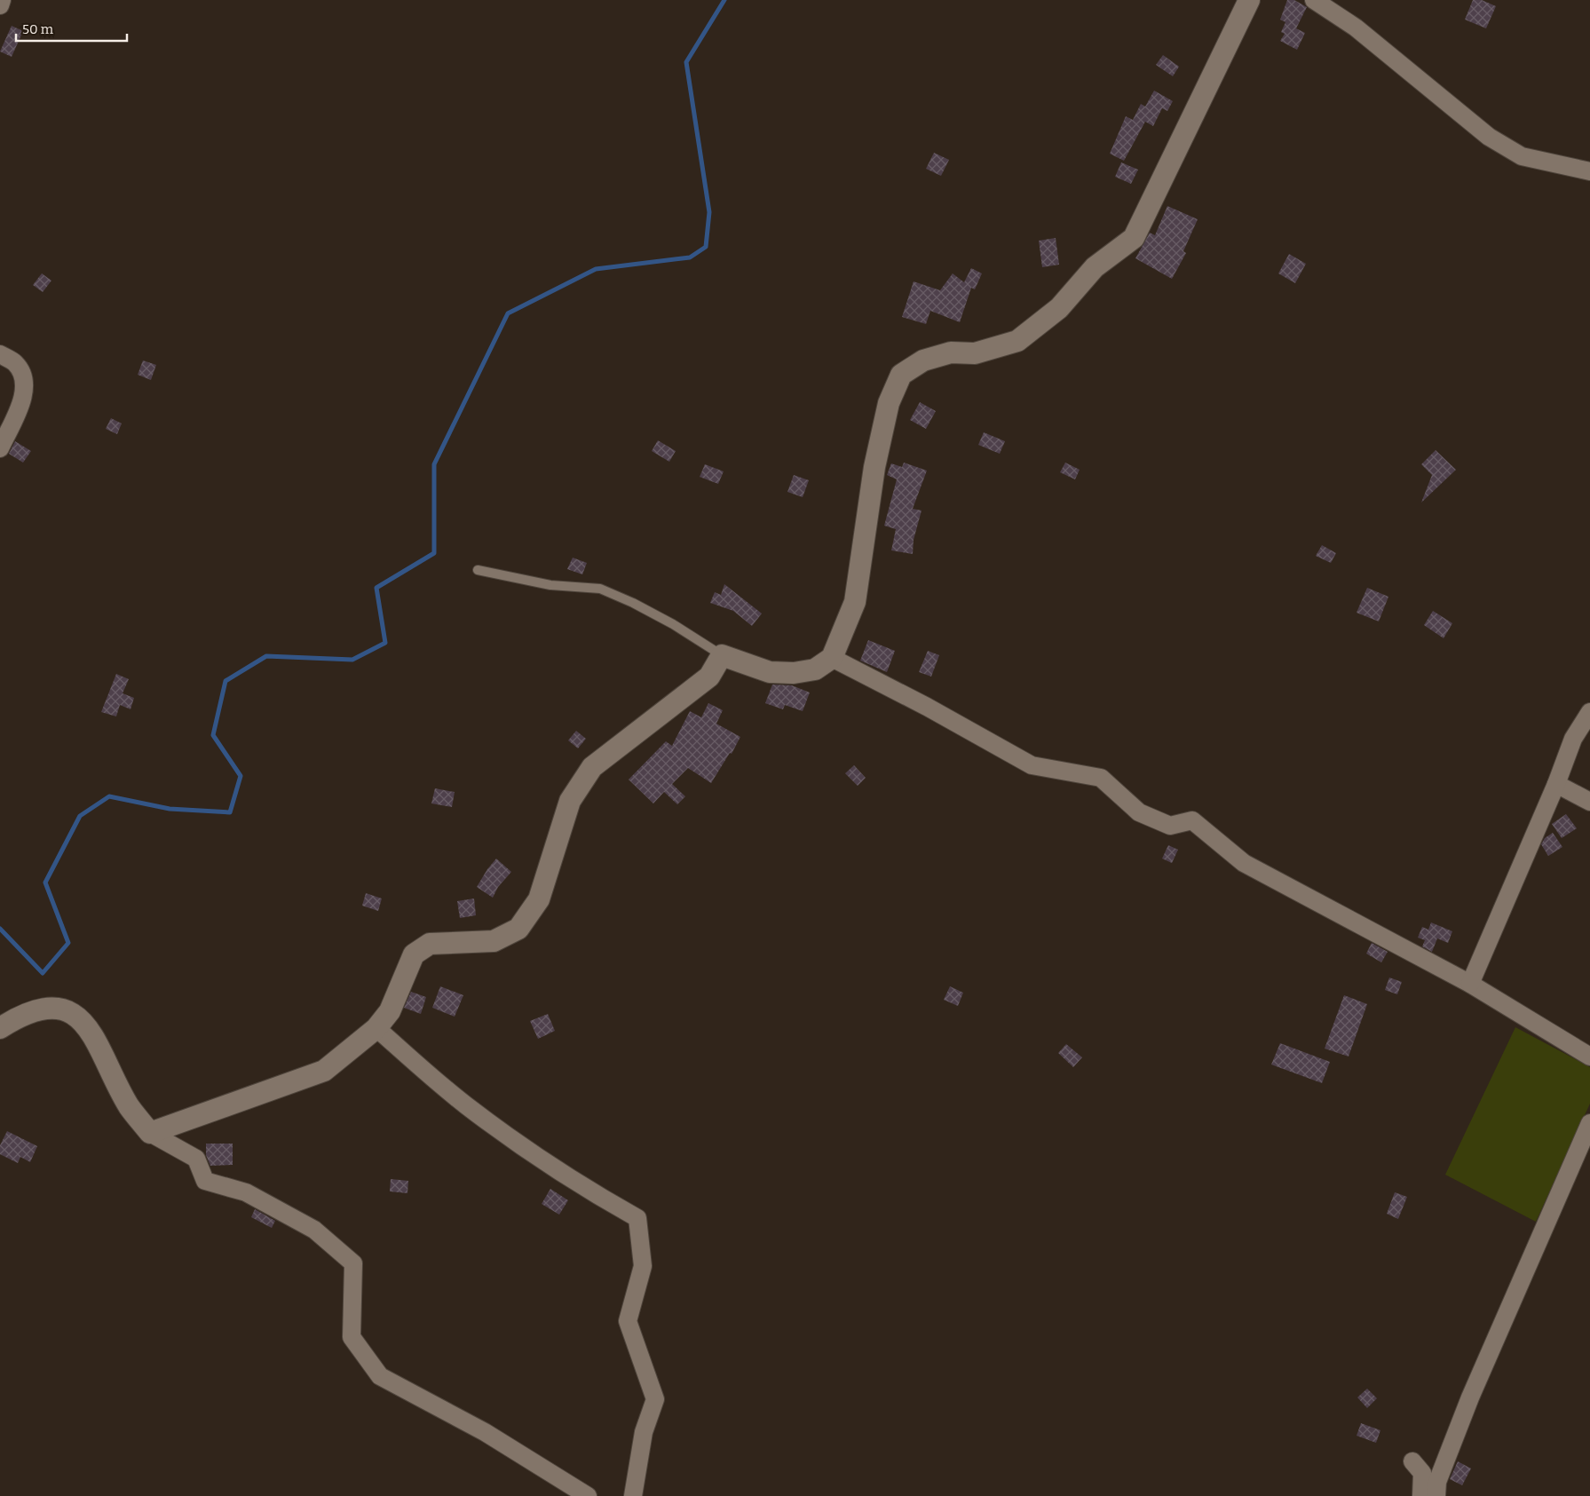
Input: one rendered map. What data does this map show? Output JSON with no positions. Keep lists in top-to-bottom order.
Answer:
{
  "scale_bar": "50 m"
}
